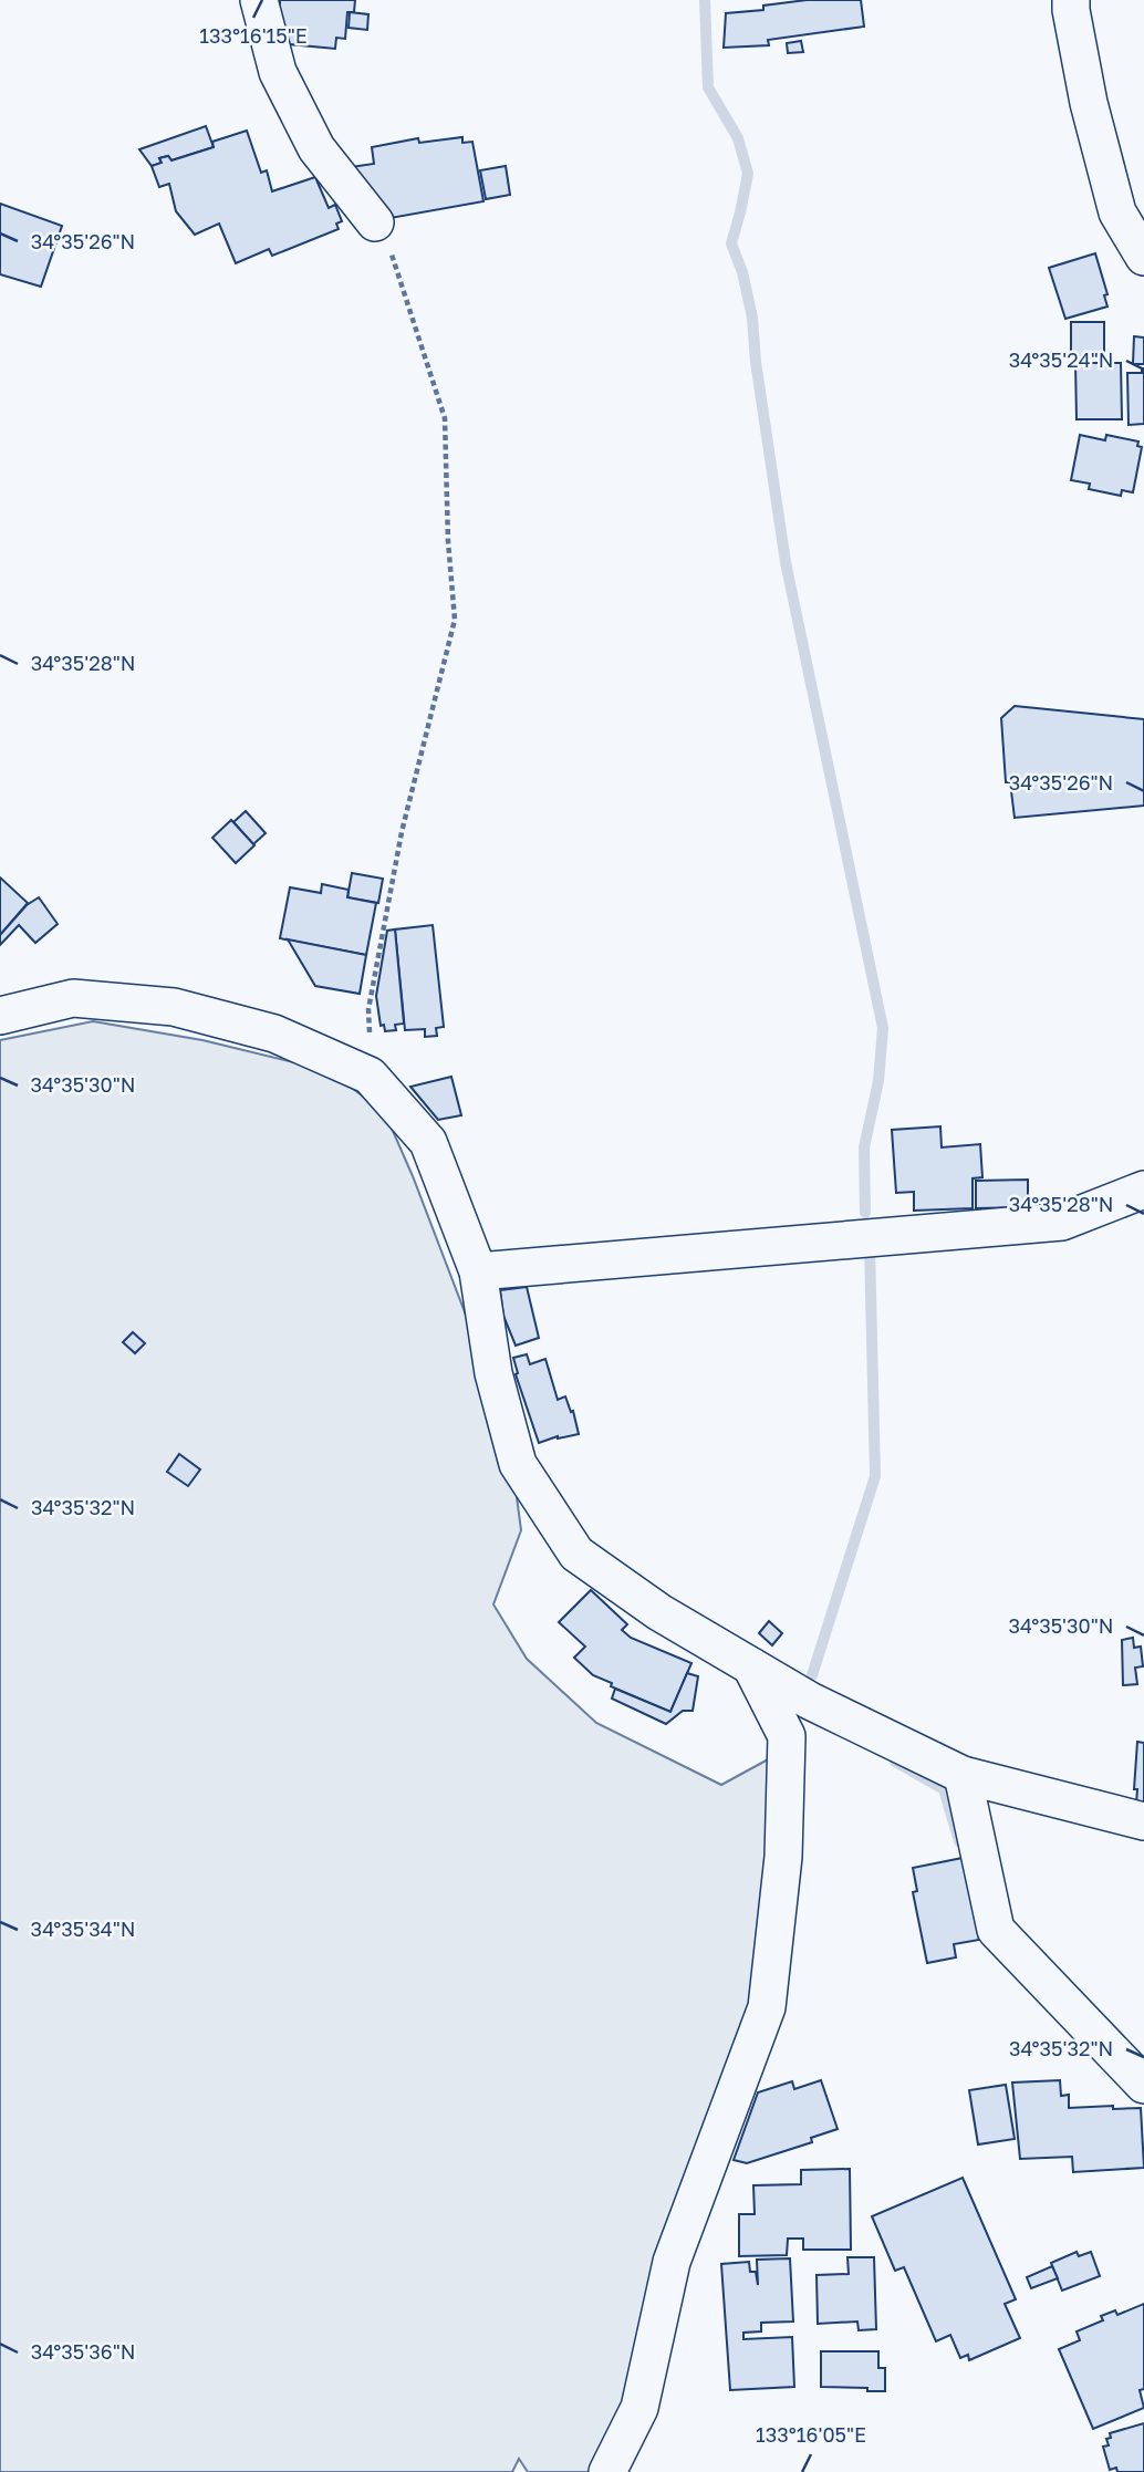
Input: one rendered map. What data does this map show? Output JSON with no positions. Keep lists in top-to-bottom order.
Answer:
{
  "coordinates": [
    "133°16'15\"E",
    "34°35'26\"N",
    "34°35'24\"N",
    "34°35'28\"N",
    "34°35'30\"N",
    "34°35'32\"N",
    "34°35'34\"N",
    "34°35'36\"N",
    "133°16'05\"E"
  ]
}
